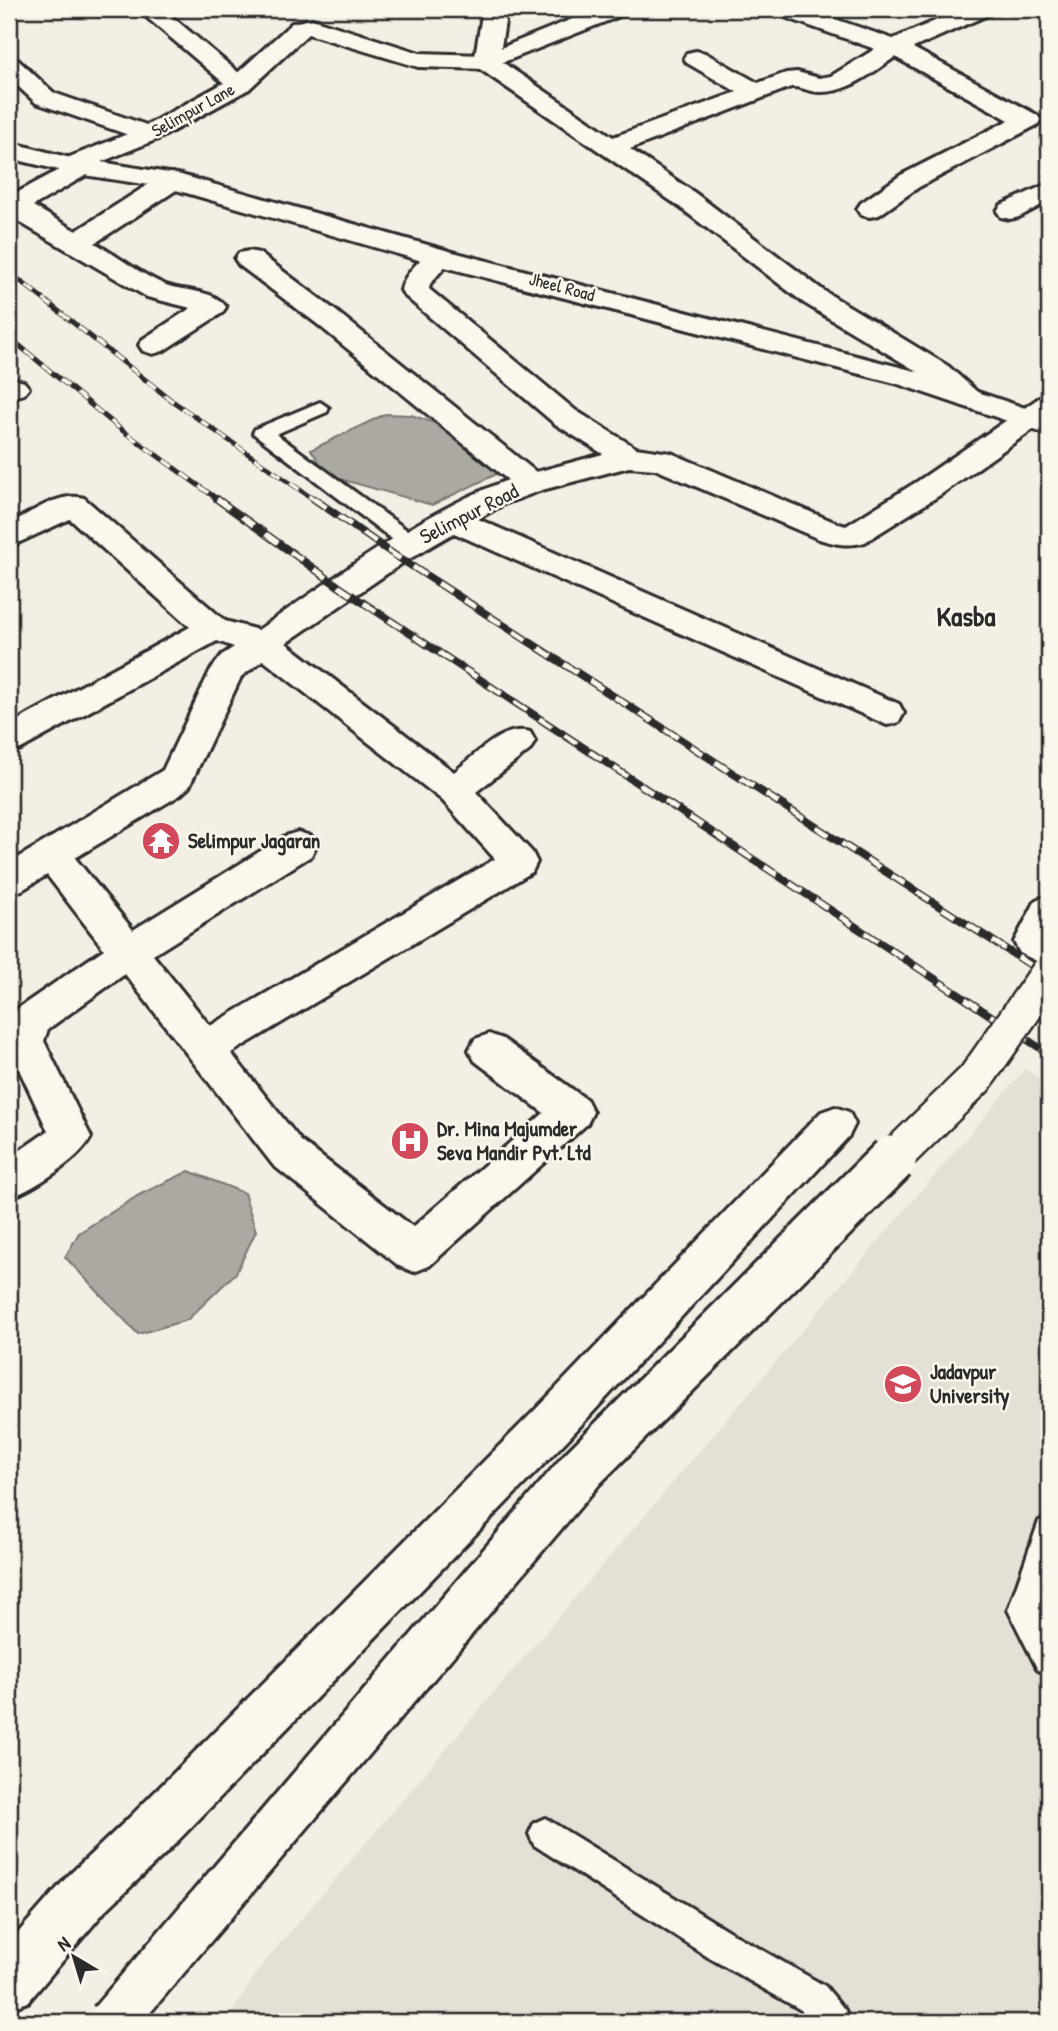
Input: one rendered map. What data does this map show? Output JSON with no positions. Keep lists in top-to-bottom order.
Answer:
{
  "streets": {
    "street": ["Selimpur Lane", "Jheel Road", "Selimpur Road"]
  },
  "crossings": [
    ["Selimpur Lane", "Jheel Road"],
    ["Jheel Road", "Selimpur Road"]
  ],
  "districts": ["Kasba"],
  "places": {
    "temple": ["Selimpur Jagaran"],
    "hospital": ["Dr. Mina Majumder Seva Mandir Pvt. Ltd"],
    "school or university": ["Jadavpur University"]
  },
  "north": "top left"
}
